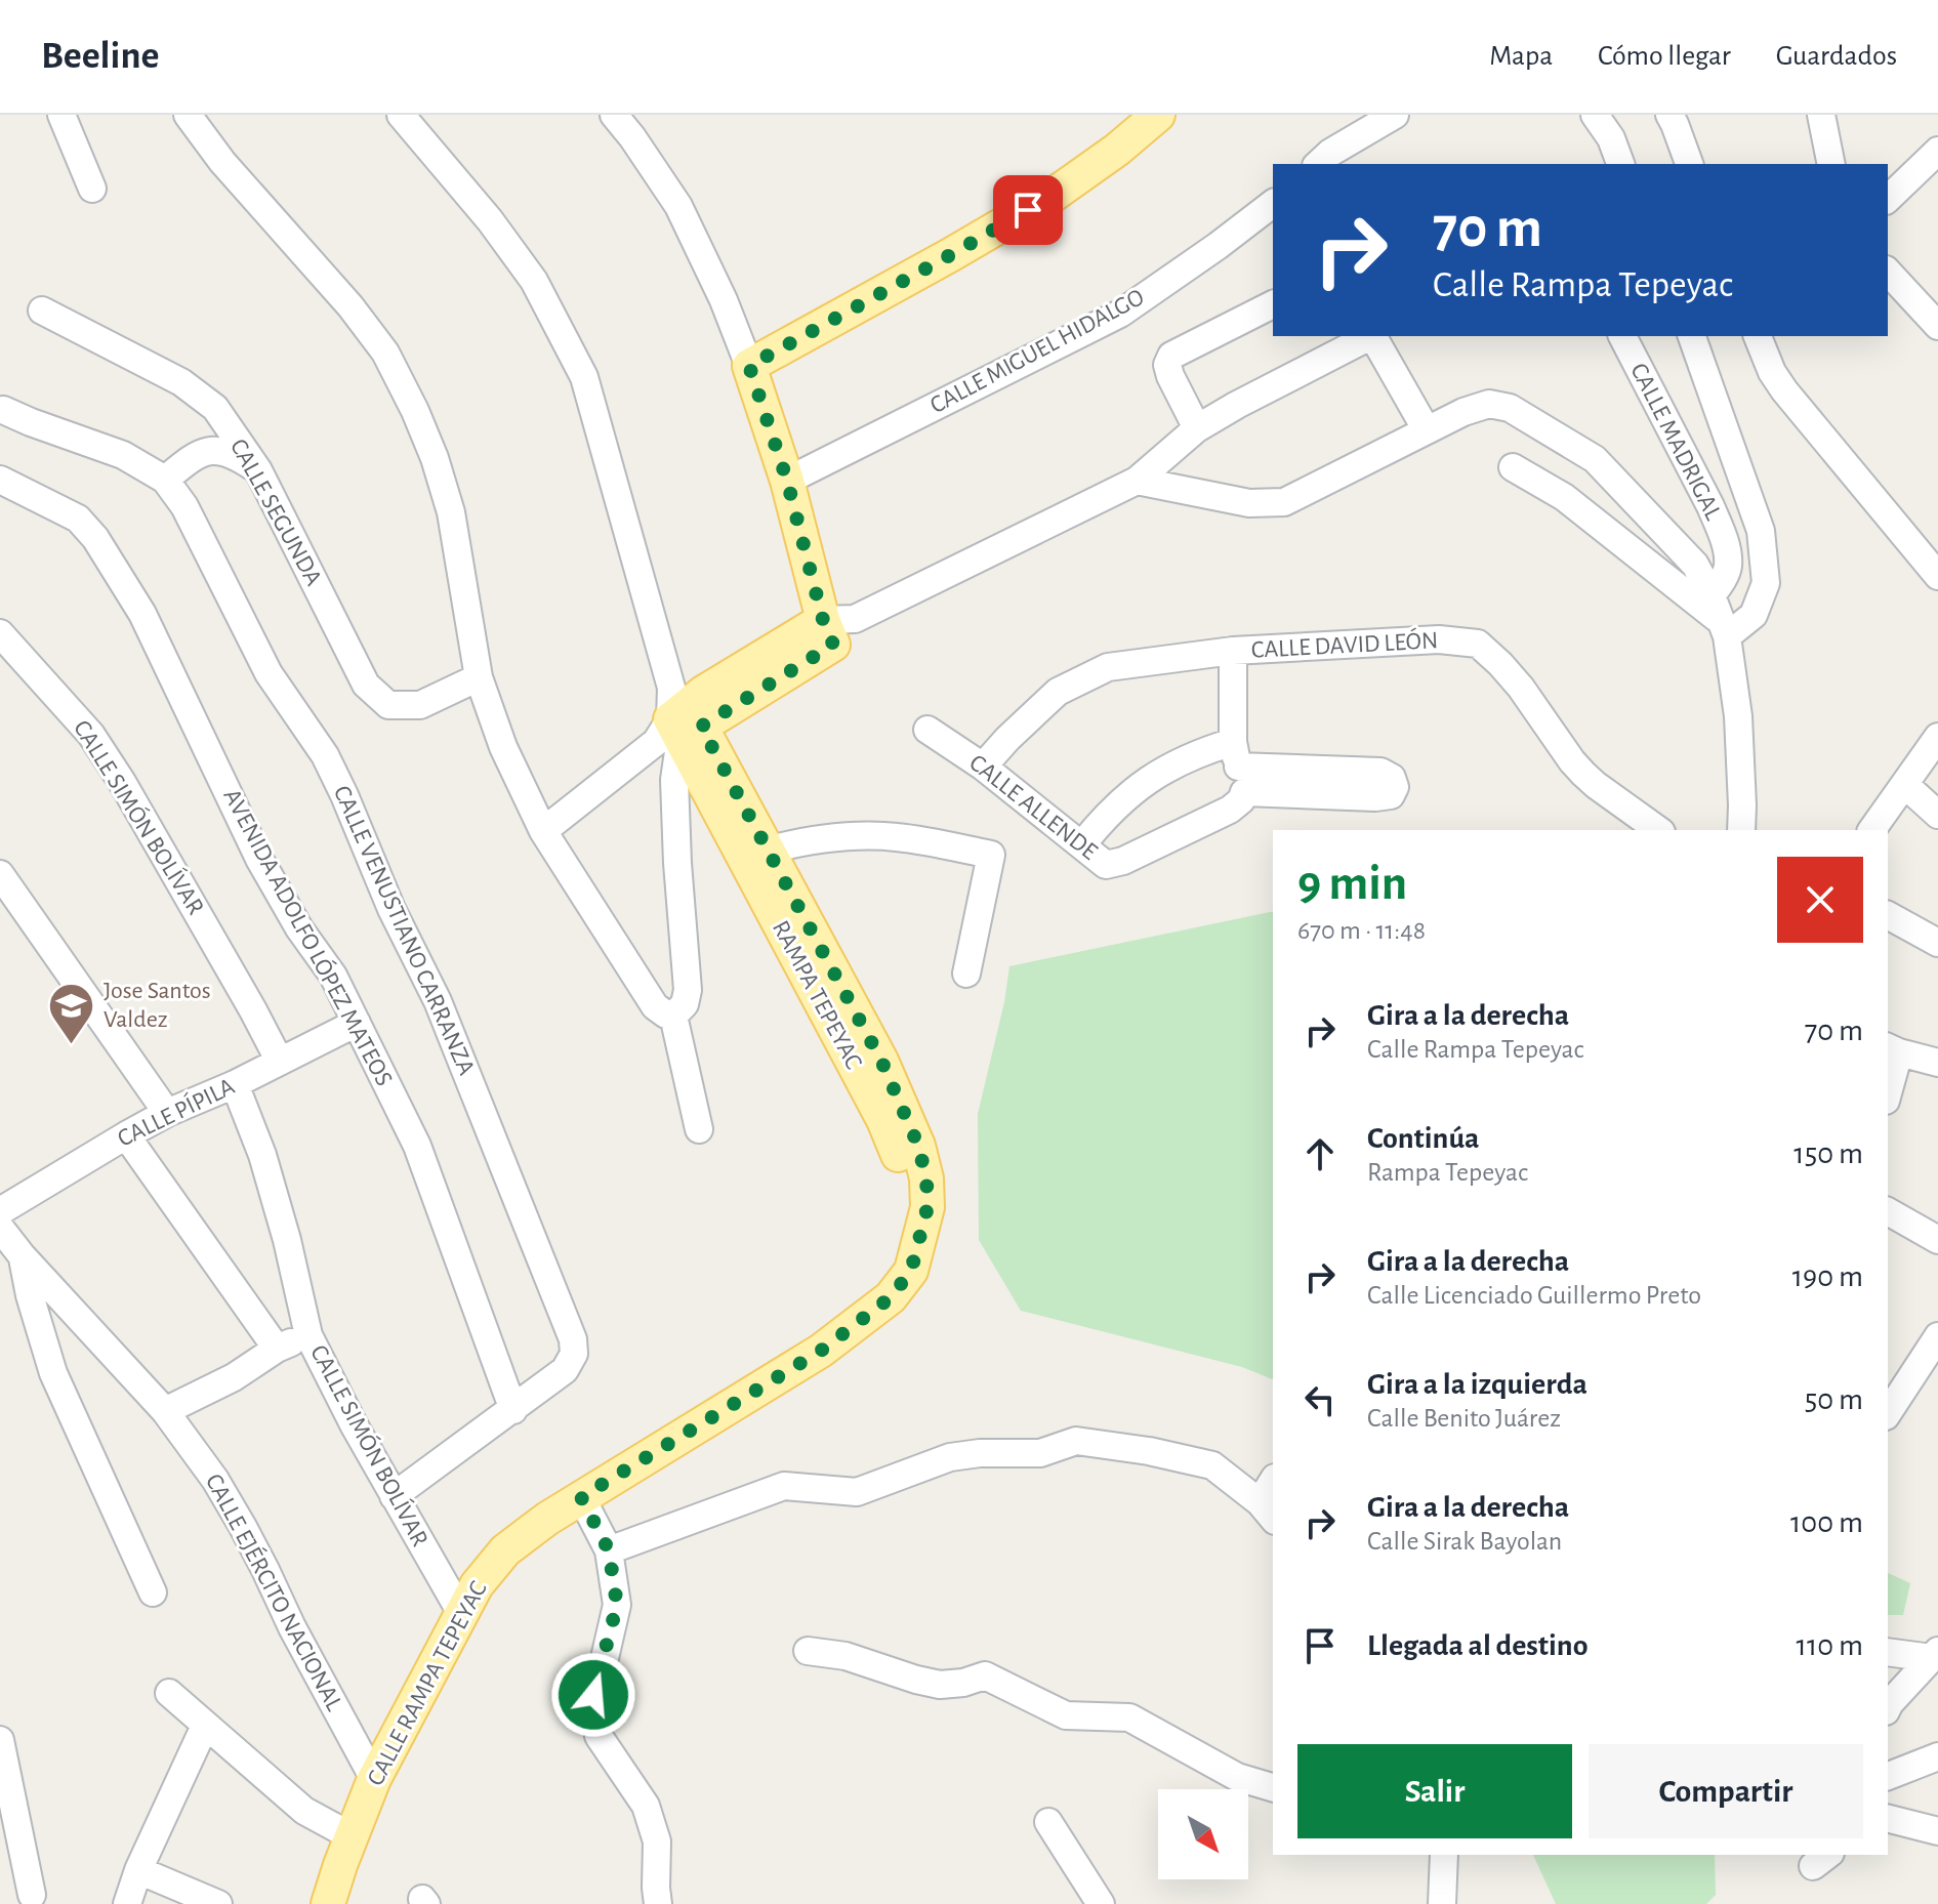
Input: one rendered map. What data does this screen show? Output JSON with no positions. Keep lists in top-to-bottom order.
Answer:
{
  "streets": {
    "main road": ["RAMPA TEPEYAC", "CALLE RAMPA TEPEYAC"],
    "street": [
      "CALLE MIGUEL HIDALGO",
      "CALLE MADRIGAL",
      "CALLE SEGUNDA",
      "CALLE DAVID LEÓN",
      "CALLE ALLENDE",
      "CALLE SIMÓN BOLÍVAR",
      "CALLE VENUSTIANO CARRANZA",
      "AVENIDA ADOLFO LÓPEZ MATEOS",
      "CALLE PÍPILA",
      "CALLE EJÉRCITO NACIONAL"
    ]
  },
  "crossings": [
    ["CALLE DAVID LEÓN", "CALLE ALLENDE"],
    ["CALLE SIMÓN BOLÍVAR", "CALLE VENUSTIANO CARRANZA"],
    ["CALLE SIMÓN BOLÍVAR", "CALLE PÍPILA"],
    ["CALLE SIMÓN BOLÍVAR", "CALLE RAMPA TEPEYAC"],
    ["CALLE VENUSTIANO CARRANZA", "AVENIDA ADOLFO LÓPEZ MATEOS"],
    ["AVENIDA ADOLFO LÓPEZ MATEOS", "CALLE PÍPILA"],
    ["RAMPA TEPEYAC", "CALLE RAMPA TEPEYAC"],
    ["CALLE EJÉRCITO NACIONAL", "CALLE RAMPA TEPEYAC"]
  ],
  "places": {
    "school or university": ["Jose Santos Valdez"]
  },
  "north": "bottom right",
  "page": {
    "header": "Beeline",
    "nav": ["Mapa", "Cómo llegar", "Guardados"],
    "turn": ["70 m", "Calle Rampa Tepeyac"],
    "heading": ["9 min", "670 m · 11:48"],
    "list": [
      {
        "name": "Gira a la derecha",
        "note": "Calle Rampa Tepeyac",
        "value": "70 m"
      },
      {
        "name": "Continúa",
        "note": "Rampa Tepeyac",
        "value": "150 m"
      },
      {
        "name": "Gira a la derecha",
        "note": "Calle Licenciado Guillermo Preto",
        "value": "190 m"
      },
      {
        "name": "Gira a la izquierda",
        "note": "Calle Benito Juárez",
        "value": "50 m"
      },
      {
        "name": "Gira a la derecha",
        "note": "Calle Sirak Bayolan",
        "value": "100 m"
      },
      {
        "name": "Llegada al destino",
        "value": "110 m"
      }
    ],
    "buttons": ["Salir", "Compartir"]
  }
}
